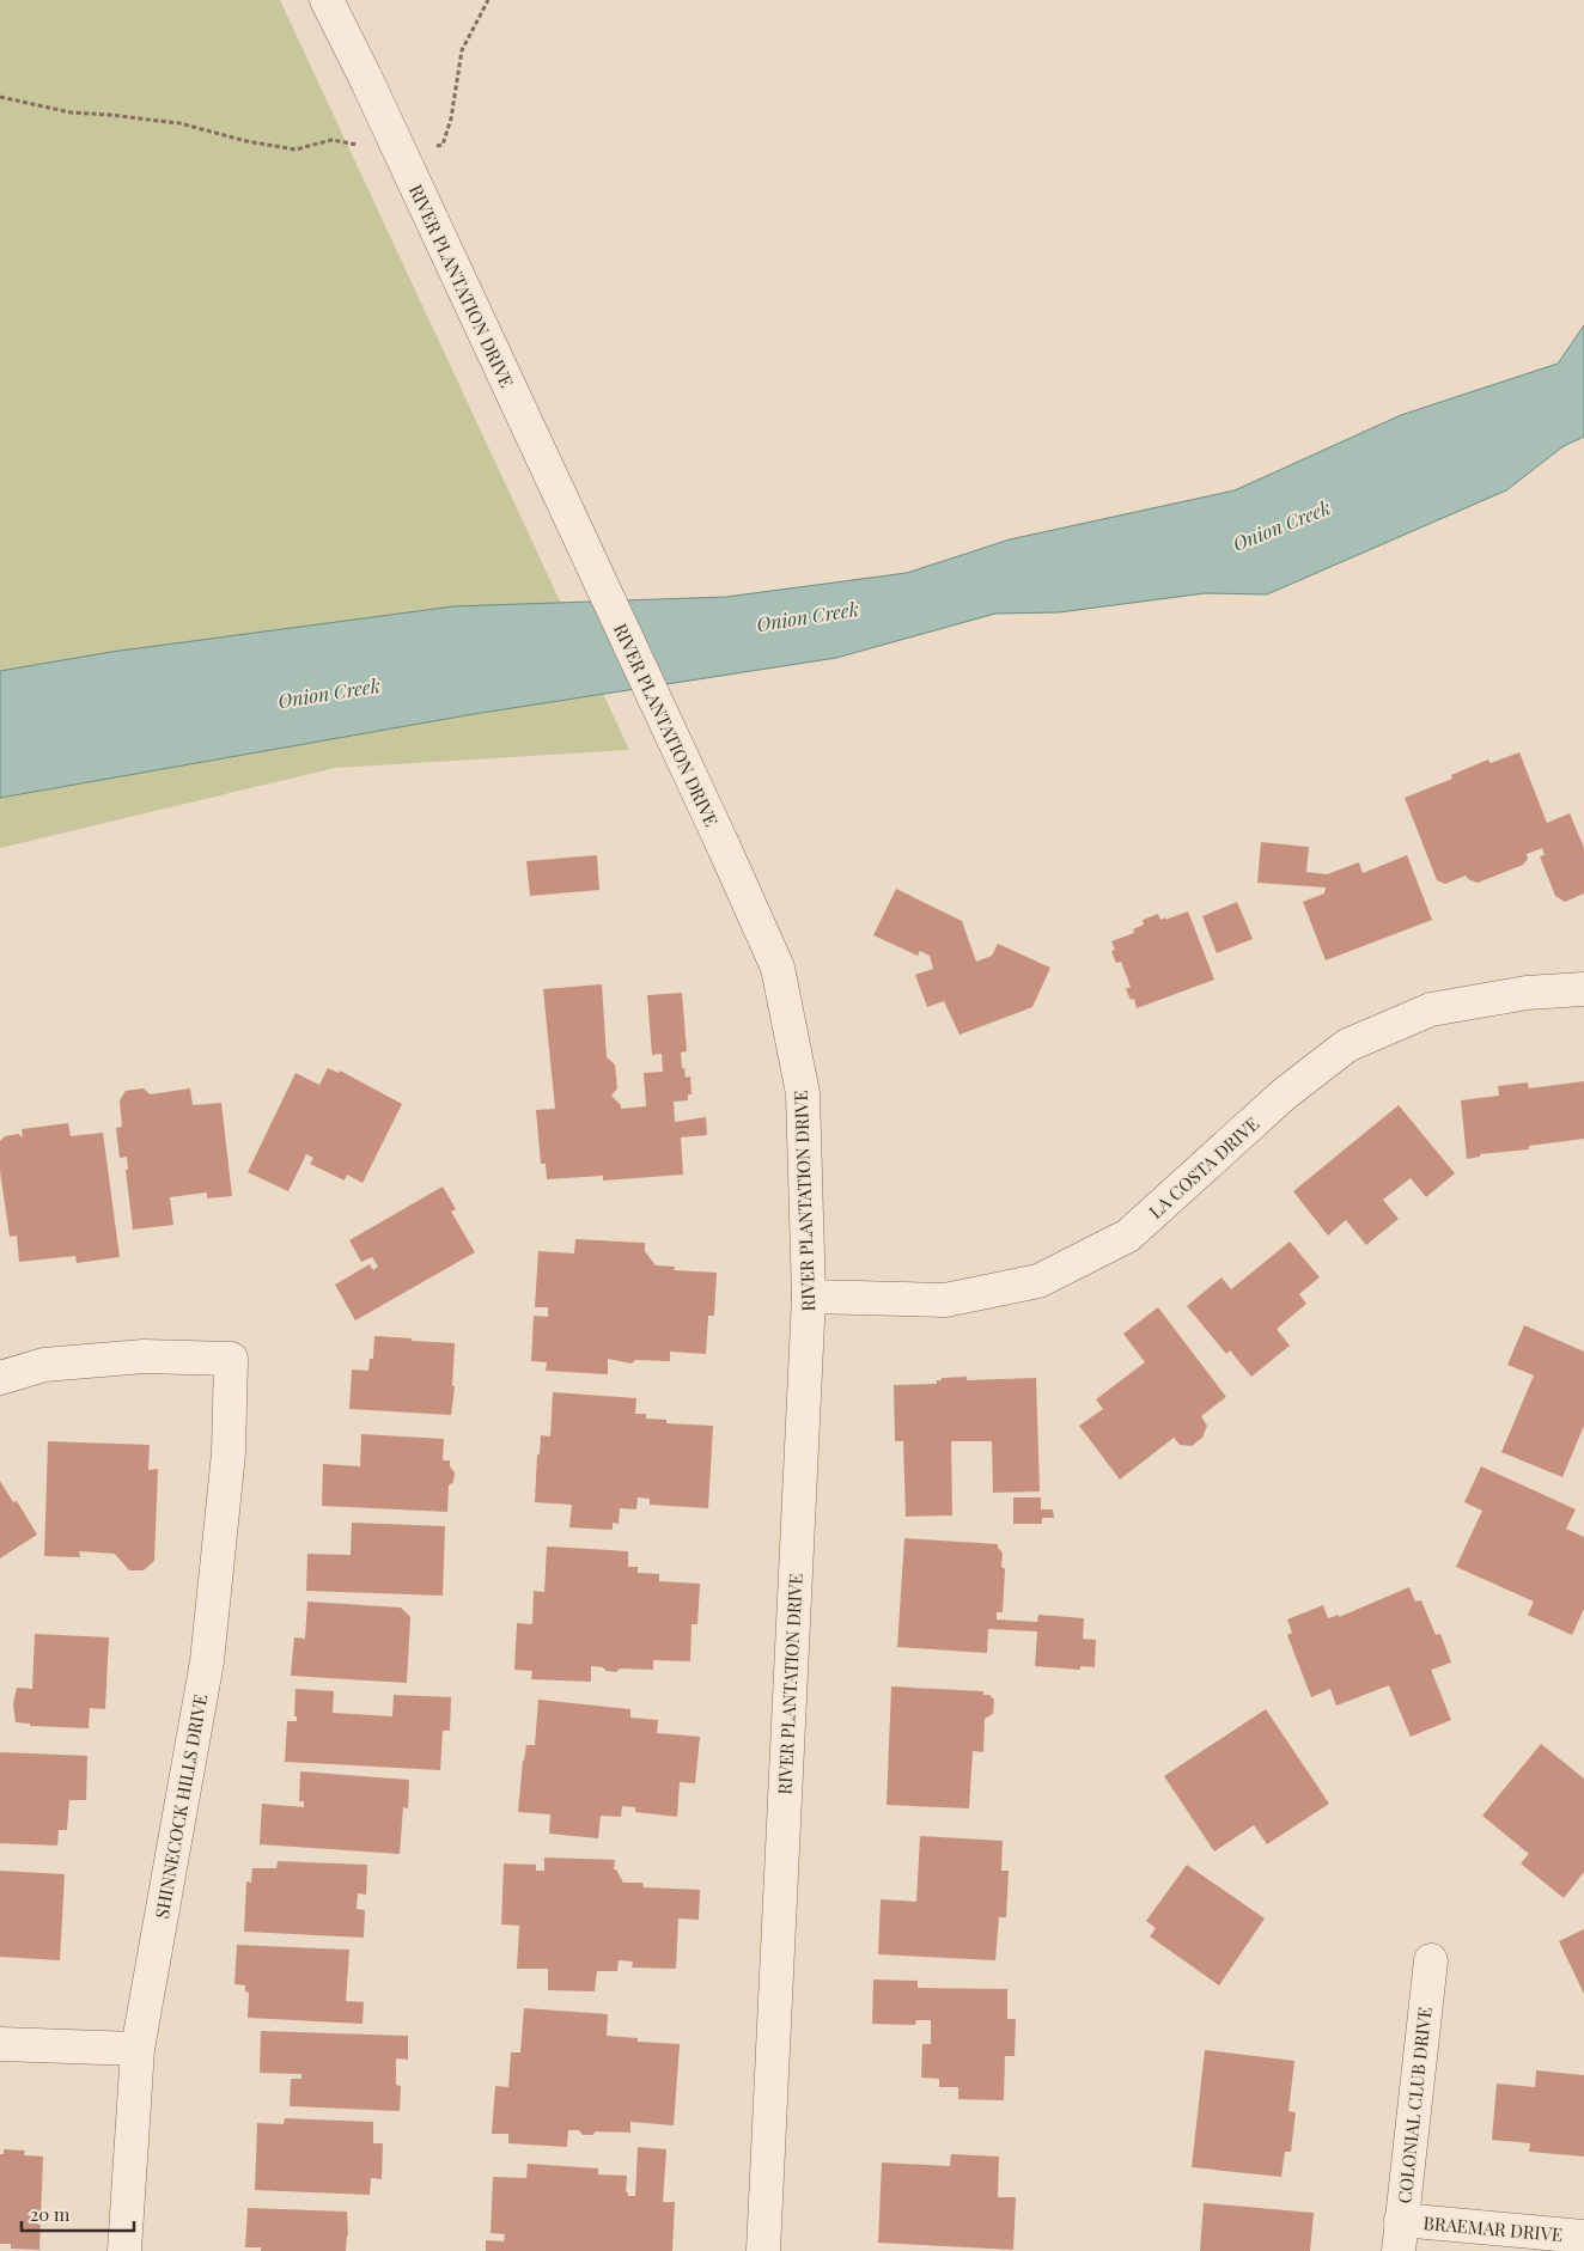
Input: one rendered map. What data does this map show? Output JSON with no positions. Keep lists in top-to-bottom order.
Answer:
{
  "streets": {
    "street": [
      "RIVER PLANTATION DRIVE",
      "LA COSTA DRIVE",
      "SHINNECOCK HILLS DRIVE",
      "COLONIAL CLUB DRIVE",
      "BRAEMAR DRIVE"
    ]
  },
  "crossings": [
    ["RIVER PLANTATION DRIVE", "LA COSTA DRIVE"],
    ["COLONIAL CLUB DRIVE", "BRAEMAR DRIVE"]
  ],
  "water": ["Onion Creek"],
  "scale_bar": "20 m"
}
